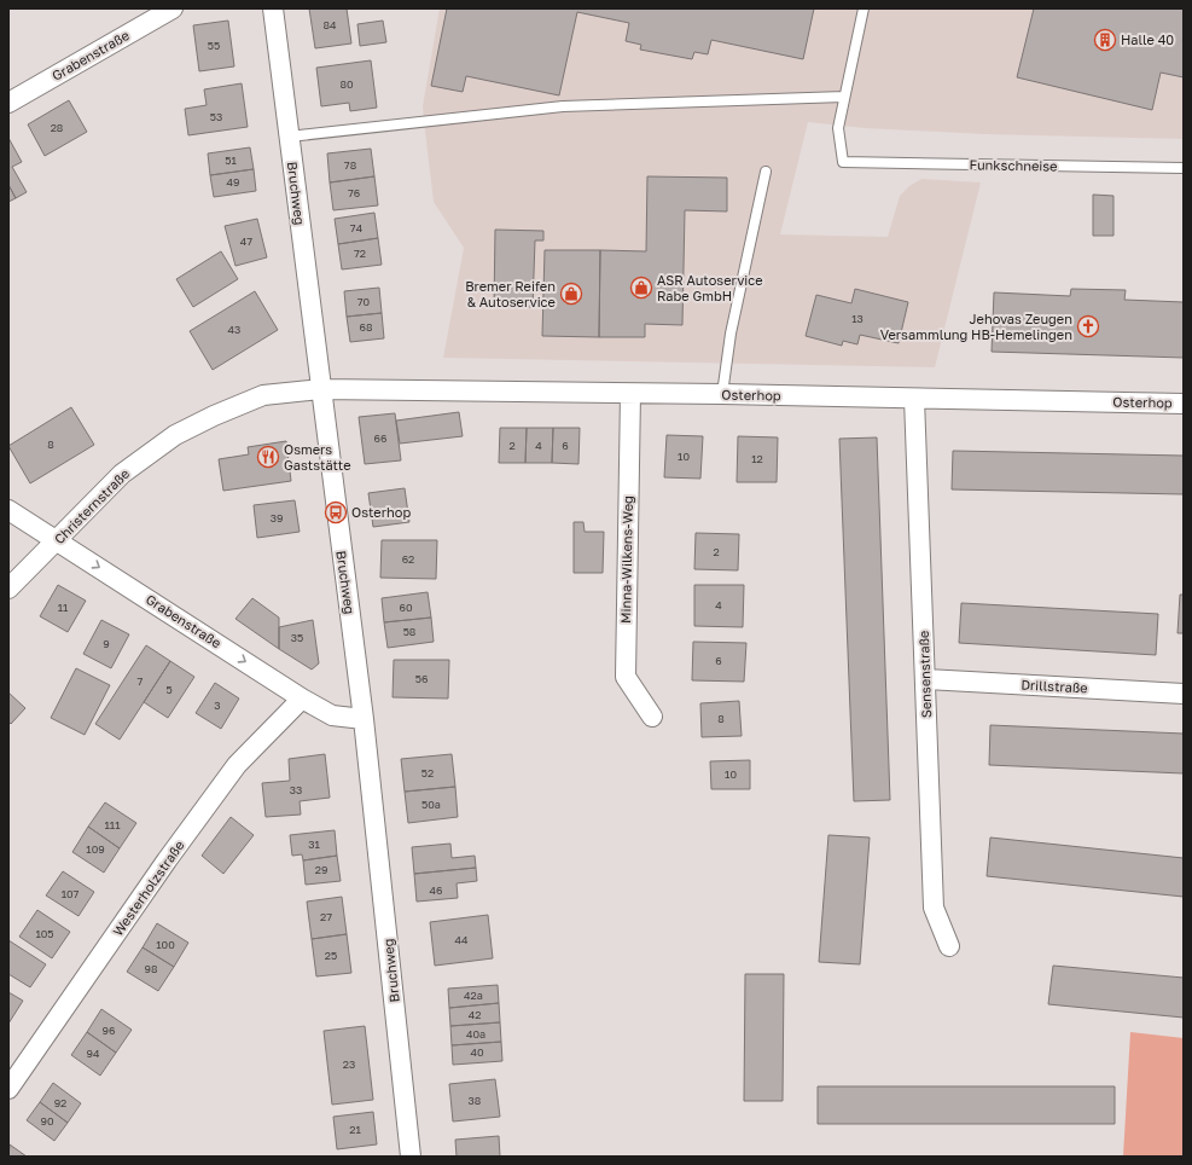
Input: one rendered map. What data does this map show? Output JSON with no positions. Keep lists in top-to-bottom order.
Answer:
{
  "streets": {
    "street": [
      "Grabenstraße",
      "Bruchweg",
      "Osterhop",
      "Christernstraße",
      "Minna-Wilkens-Weg",
      "Sensenstraße",
      "Drillstraße",
      "Westerholzstraße"
    ],
    "lane": ["Funkschneise"]
  },
  "crossings": [
    ["Grabenstraße", "Bruchweg"],
    ["Grabenstraße", "Christernstraße"],
    ["Grabenstraße", "Westerholzstraße"],
    ["Bruchweg", "Osterhop"],
    ["Bruchweg", "Christernstraße"],
    ["Osterhop", "Christernstraße"],
    ["Osterhop", "Minna-Wilkens-Weg"],
    ["Osterhop", "Sensenstraße"],
    ["Sensenstraße", "Drillstraße"]
  ],
  "one_way": ["Grabenstraße"],
  "places": {
    "building": ["Halle 40"],
    "shop": ["ASR Autoservice Rabe GmbH", "Bremer Reifen & Autoservice"],
    "church": ["Jehovas Zeugen Versammlung HB-Hemelingen"],
    "restaurant": ["Osmers Gaststätte"],
    "bus stop": ["Osterhop"]
  },
  "house_numbers": [
    "84",
    "55",
    "80",
    "53",
    "28",
    "51",
    "78",
    "49",
    "76",
    "74",
    "47",
    "72",
    "70",
    "13",
    "68",
    "43",
    "66",
    "8",
    "2",
    "4",
    "6",
    "10",
    "12",
    "39",
    "2",
    "62",
    "4",
    "11",
    "60",
    "58",
    "35",
    "9",
    "6",
    "56",
    "7",
    "5",
    "3",
    "8",
    "52",
    "10",
    "33",
    "50a",
    "111",
    "31",
    "109",
    "29",
    "46",
    "107",
    "27",
    "105",
    "44",
    "100",
    "25",
    "98",
    "42a",
    "42",
    "96",
    "40a",
    "40",
    "94",
    "23",
    "38",
    "92",
    "90",
    "21"
  ]
}
